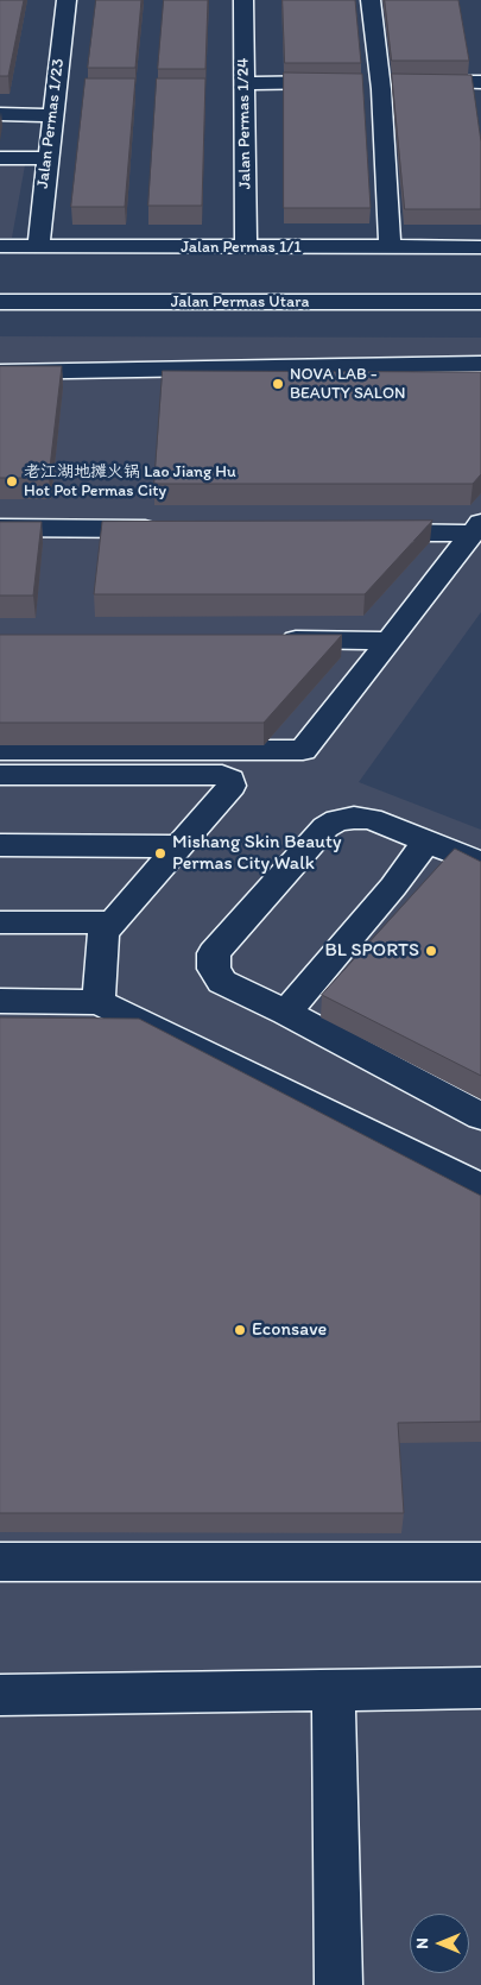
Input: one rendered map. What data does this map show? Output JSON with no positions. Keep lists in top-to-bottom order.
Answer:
{
  "streets": {
    "street": [
      "Jalan Permas 1/23",
      "Jalan Permas 1/24",
      "Jalan Permas 1/1",
      "Jalan Permas Utara"
    ]
  },
  "crossings": [
    ["Jalan Permas 1/23", "Jalan Permas 1/1"],
    ["Jalan Permas 1/24", "Jalan Permas 1/1"]
  ],
  "places": [
    "NOVA LAB - BEAUTY SALON",
    "老江湖地摊火锅 Lao Jiang Hu Hot Pot Permas City",
    "Mishang Skin Beauty Permas City Walk",
    "BL SPORTS",
    "Econsave"
  ],
  "north": "left"
}
